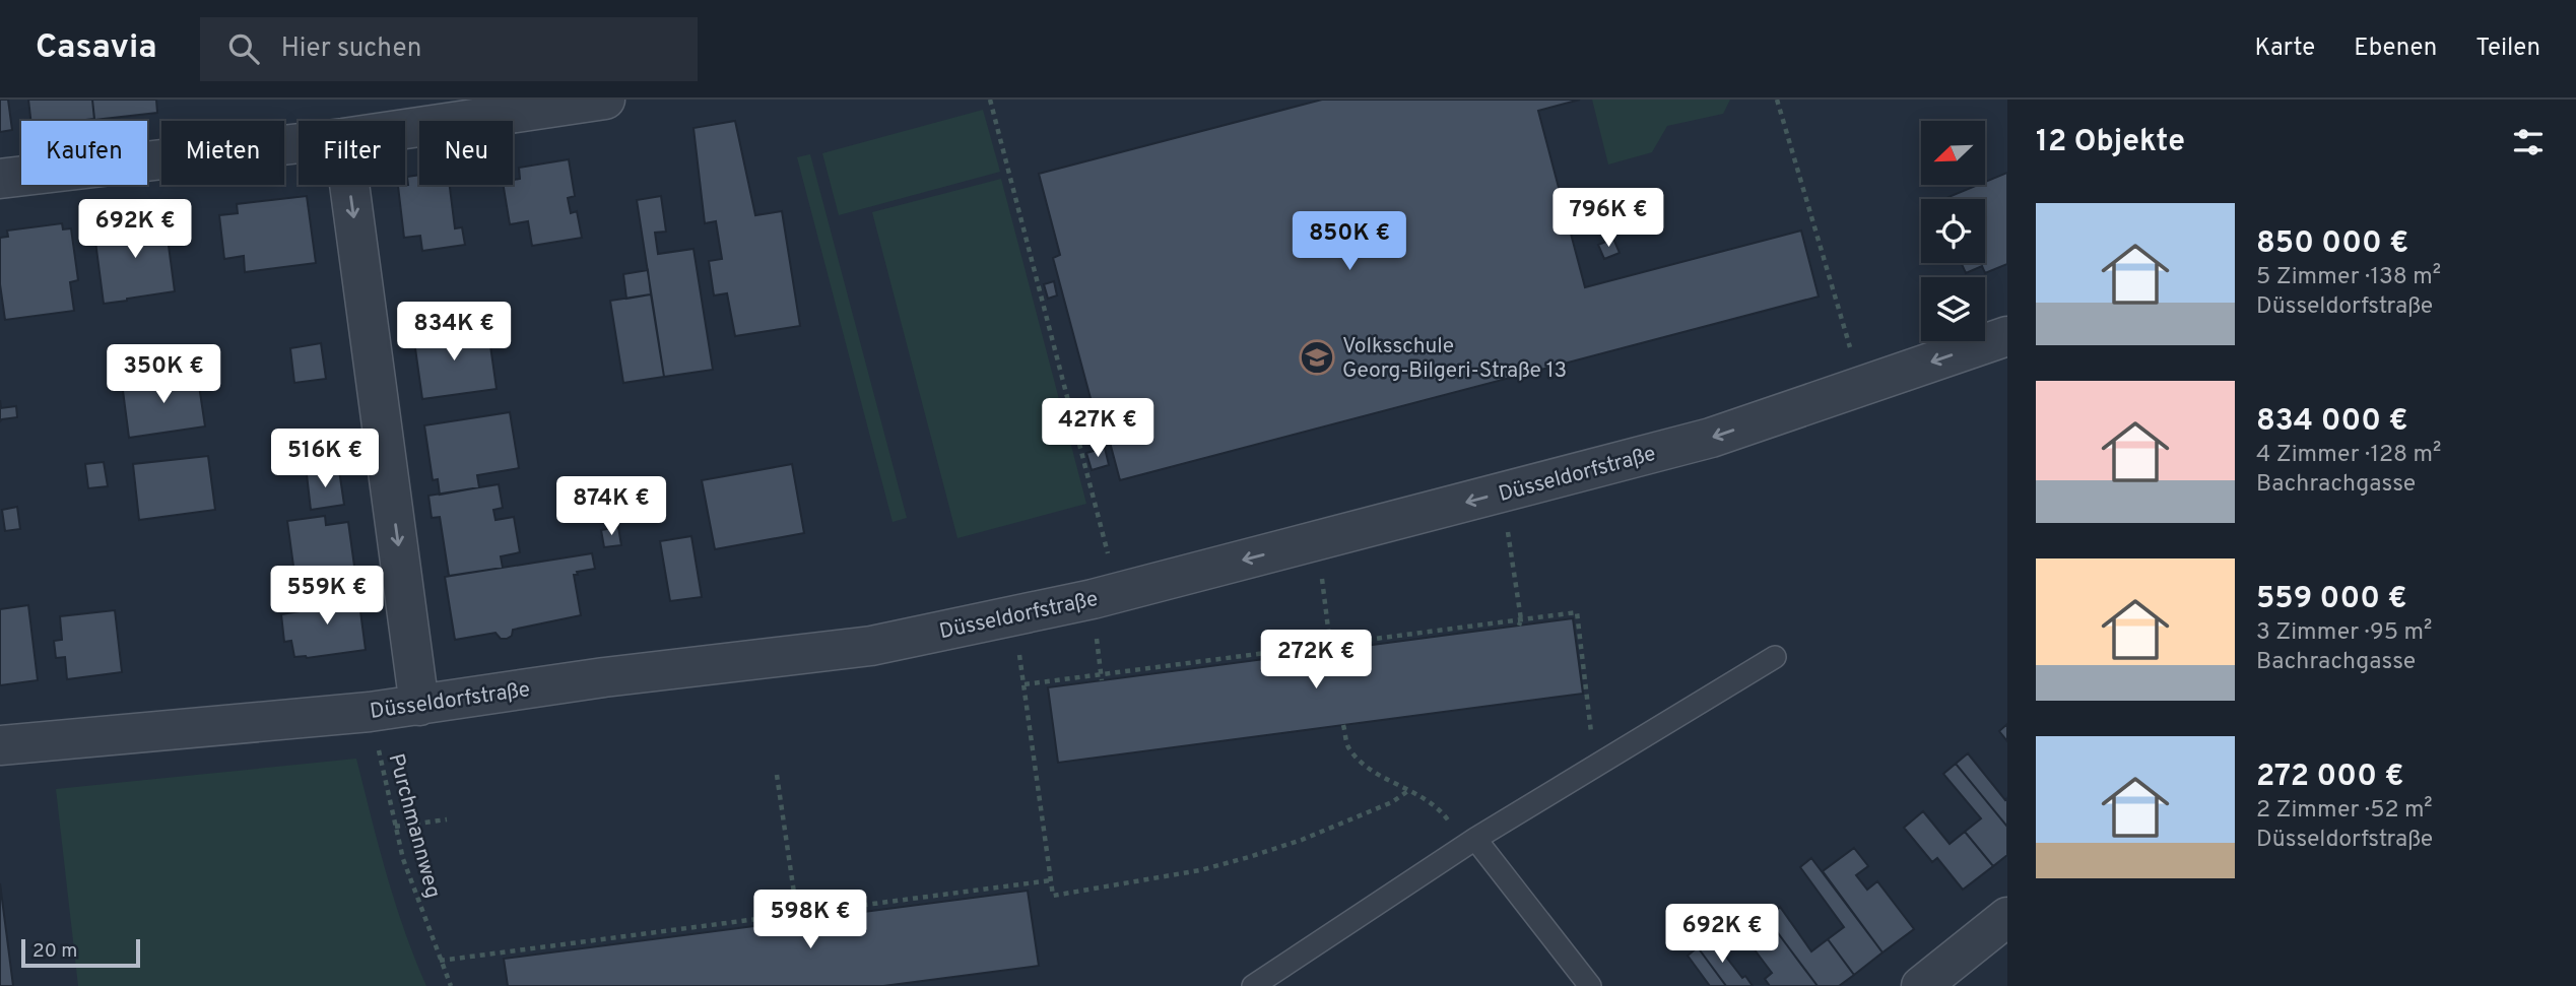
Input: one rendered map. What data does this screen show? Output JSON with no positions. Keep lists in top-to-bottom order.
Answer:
{
  "streets": {
    "street": ["Düsseldorfstraße"],
    "path": ["Purchmannweg"]
  },
  "crossings": [
    ["Düsseldorfstraße", "Purchmannweg"]
  ],
  "one_way": ["Düsseldorfstraße"],
  "places": {
    "school or university": ["Volksschule Georg-Bilgeri-Straße 13"]
  },
  "scale_bar": "20 m",
  "north": "bottom left",
  "page": {
    "header": "Casavia",
    "search": "Hier suchen",
    "nav": ["Karte", "Ebenen", "Teilen"],
    "heading": "12 Objekte",
    "chip": [
      "Kaufen",
      "Mieten",
      "Filter",
      "Neu"
    ],
    "list": [
      {
        "name": "850 000 €",
        "note": "5 Zimmer · 138 m² · Düsseldorfstraße"
      },
      {
        "name": "834 000 €",
        "note": "4 Zimmer · 128 m² · Bachrachgasse"
      },
      {
        "name": "559 000 €",
        "note": "3 Zimmer · 95 m² · Bachrachgasse"
      },
      {
        "name": "272 000 €",
        "note": "2 Zimmer · 52 m² · Düsseldorfstraße"
      }
    ],
    "price": [
      "796K €",
      "692K €",
      "850K €",
      "834K €",
      "350K €",
      "427K €",
      "516K €",
      "874K €",
      "559K €",
      "272K €",
      "598K €",
      "692K €"
    ],
    "scale": "20 m"
  }
}
